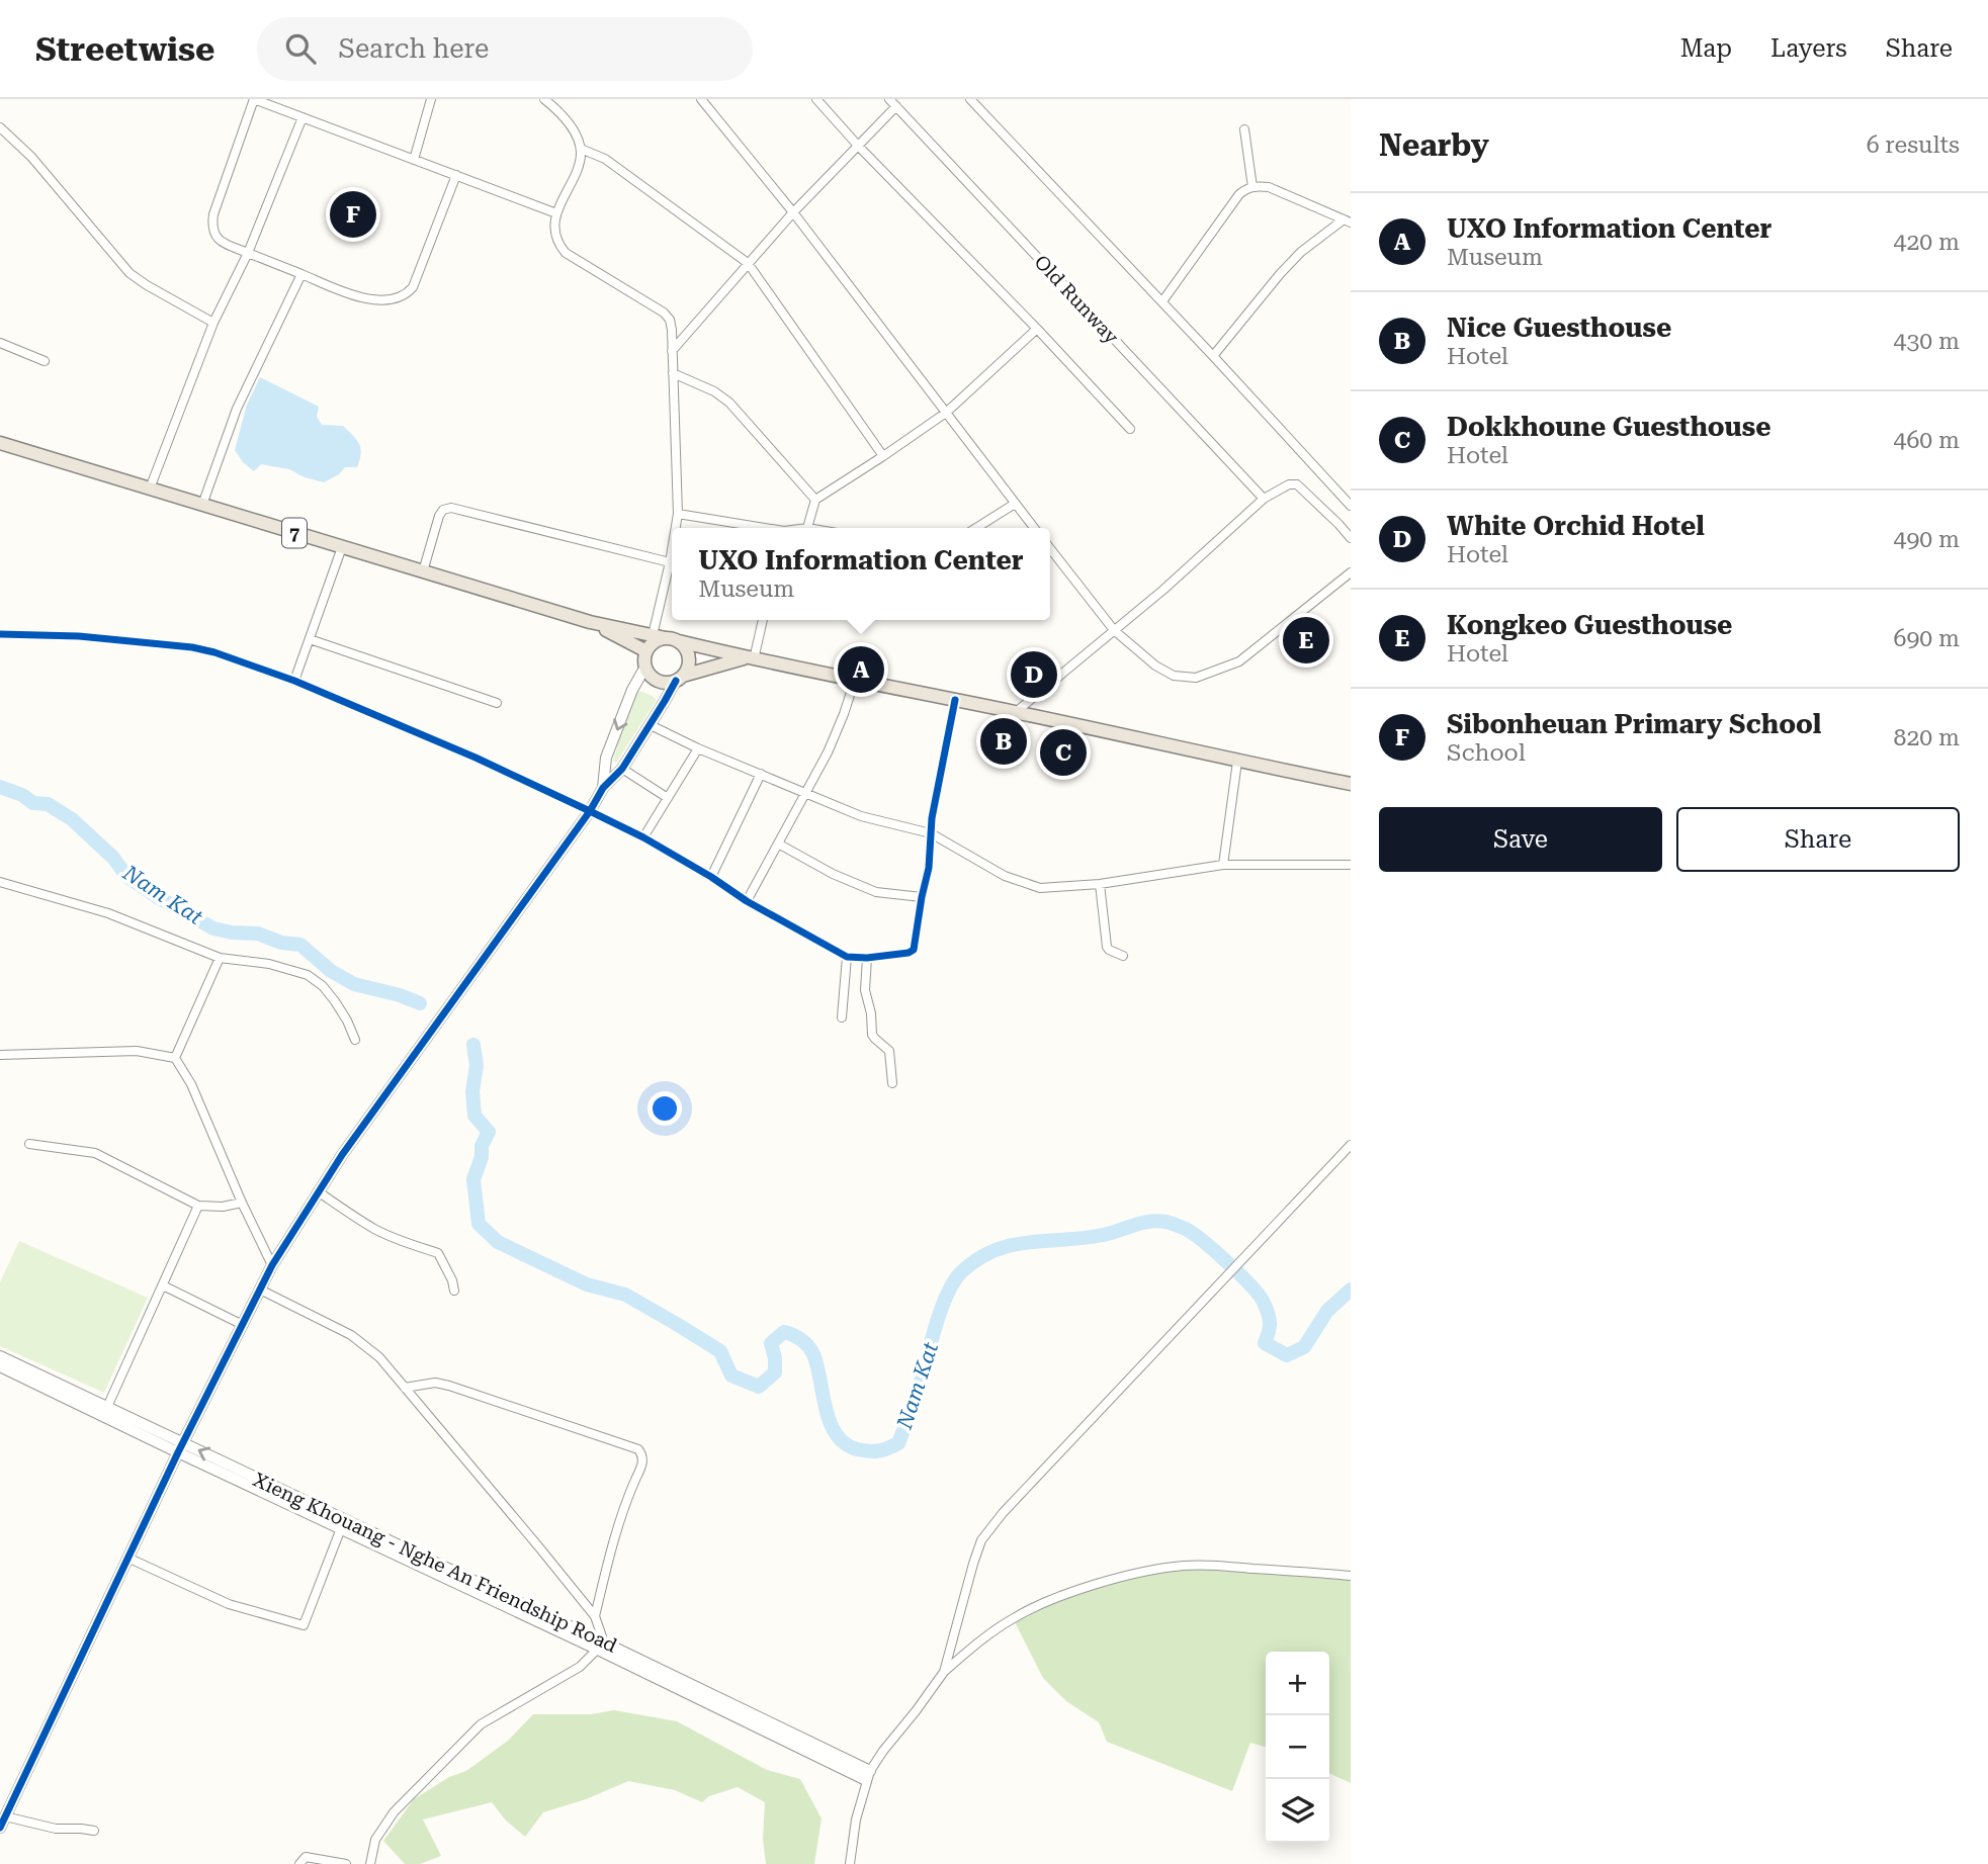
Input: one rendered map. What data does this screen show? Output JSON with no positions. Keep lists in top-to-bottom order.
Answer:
{
  "streets": {
    "highway": ["7"],
    "street": ["Old Runway", "Xieng Khouang - Nghe An Friendship Road"]
  },
  "water": ["Nam Kat"],
  "page": {
    "header": "Streetwise",
    "search": "Search here",
    "nav": ["Map", "Layers", "Share"],
    "heading": ["Nearby", "6 results"],
    "pins": [
      "F",
      "E",
      "A",
      "D",
      "B",
      "C"
    ],
    "list": [
      {
        "mark": "A",
        "name": "UXO Information Center",
        "note": "Museum",
        "value": "420 m"
      },
      {
        "mark": "B",
        "name": "Nice Guesthouse",
        "note": "Hotel",
        "value": "430 m"
      },
      {
        "mark": "C",
        "name": "Dokkhoune Guesthouse",
        "note": "Hotel",
        "value": "460 m"
      },
      {
        "mark": "D",
        "name": "White Orchid Hotel",
        "note": "Hotel",
        "value": "490 m"
      },
      {
        "mark": "E",
        "name": "Kongkeo Guesthouse",
        "note": "Hotel",
        "value": "690 m"
      },
      {
        "mark": "F",
        "name": "Sibonheuan Primary School",
        "note": "School",
        "value": "820 m"
      }
    ],
    "popup": ["UXO Information Center", "Museum"],
    "buttons": ["Save", "Share"],
    "map_buttons": ["+", "−"]
  }
}
